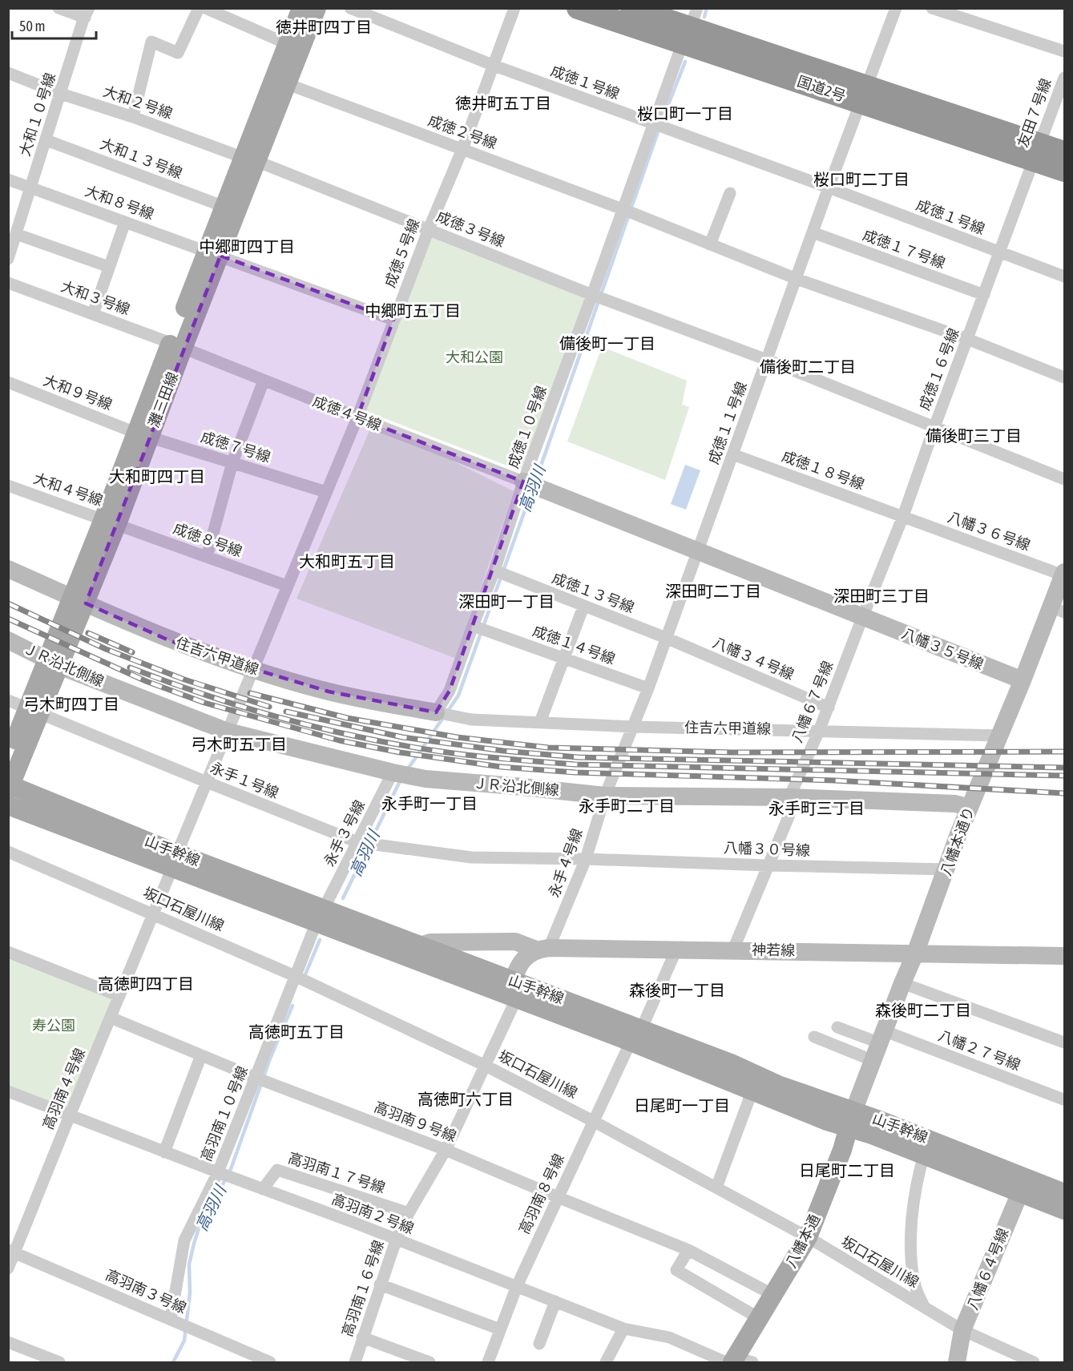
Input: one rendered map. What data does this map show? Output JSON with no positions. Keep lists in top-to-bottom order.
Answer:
{
  "streets": {
    "highway": ["国道2号"],
    "main road": ["灘三田線", "山手幹線", "八幡本通"],
    "street": [
      "成徳１号線",
      "大和２号線",
      "友田７号線",
      "大和１０号線",
      "成徳２号線",
      "大和１３号線",
      "大和８号線",
      "成徳３号線",
      "成徳１７号線",
      "成徳５号線",
      "大和３号線",
      "成徳１６号線",
      "大和９号線",
      "成徳４号線",
      "成徳１１号線",
      "成徳１０号線",
      "成徳７号線",
      "成徳１８号線",
      "大和４号線",
      "八幡３６号線",
      "成徳８号線",
      "成徳１３号線",
      "成徳１４号線",
      "八幡３５号線",
      "住吉六甲道線",
      "八幡３４号線",
      "ＪＲ沿北側線",
      "八幡６７号線",
      "永手１号線",
      "永手３号線",
      "八幡本通り",
      "八幡３０号線",
      "永手４号線",
      "坂口石屋川線",
      "神若線",
      "八幡２７号線",
      "高羽南４号線",
      "高羽南１０号線",
      "高羽南９号線",
      "高羽南１７号線",
      "高羽南８号線",
      "高羽南２号線",
      "八幡６４号線",
      "高羽南１６号線",
      "高羽南３号線"
    ]
  },
  "crossings": [
    ["成徳１号線", "成徳５号線"],
    ["成徳１号線", "成徳１６号線"],
    ["成徳１号線", "成徳１１号線"],
    ["成徳１号線", "成徳１０号線"],
    ["国道2号", "友田７号線"],
    ["国道2号", "成徳１６号線"],
    ["国道2号", "成徳１１号線"],
    ["国道2号", "成徳１０号線"],
    ["大和２号線", "大和１０号線"],
    ["大和２号線", "成徳３号線"],
    ["大和２号線", "灘三田線"],
    ["友田７号線", "成徳１６号線"],
    ["大和１０号線", "大和１３号線"],
    ["大和１０号線", "大和８号線"],
    ["成徳２号線", "成徳５号線"],
    ["成徳２号線", "成徳１６号線"],
    ["成徳２号線", "灘三田線"],
    ["成徳２号線", "成徳１１号線"],
    ["成徳２号線", "成徳１０号線"],
    ["大和１３号線", "灘三田線"],
    ["大和８号線", "成徳５号線"],
    ["大和８号線", "灘三田線"],
    ["成徳３号線", "成徳５号線"],
    ["成徳３号線", "灘三田線"],
    ["成徳３号線", "成徳１１号線"],
    ["成徳３号線", "成徳１０号線"],
    ["成徳１７号線", "成徳１６号線"],
    ["成徳１７号線", "成徳１１号線"],
    ["成徳５号線", "成徳４号線"],
    ["成徳５号線", "成徳７号線"],
    ["成徳５号線", "成徳８号線"],
    ["成徳５号線", "住吉六甲道線"],
    ["成徳５号線", "ＪＲ沿北側線"],
    ["成徳５号線", "永手１号線"],
    ["成徳５号線", "高羽南４号線"],
    ["大和３号線", "灘三田線"],
    ["大和３号線", "成徳４号線"],
    ["成徳１６号線", "成徳４号線"],
    ["成徳１６号線", "成徳１８号線"],
    ["成徳１６号線", "八幡３６号線"],
    ["成徳１６号線", "八幡３５号線"],
    ["成徳１６号線", "八幡６７号線"],
    ["大和９号線", "灘三田線"],
    ["大和９号線", "成徳７号線"],
    ["灘三田線", "成徳４号線"],
    ["灘三田線", "成徳７号線"],
    ["灘三田線", "大和４号線"],
    ["灘三田線", "成徳８号線"],
    ["灘三田線", "住吉六甲道線"],
    ["灘三田線", "ＪＲ沿北側線"],
    ["灘三田線", "永手１号線"],
    ["灘三田線", "山手幹線"],
    ["成徳４号線", "成徳１１号線"],
    ["成徳４号線", "成徳１０号線"],
    ["成徳４号線", "八幡３５号線"],
    ["成徳４号線", "八幡６７号線"],
    ["成徳１１号線", "成徳１８号線"],
    ["成徳１１号線", "成徳１３号線"],
    ["成徳１１号線", "成徳１４号線"],
    ["成徳１１号線", "住吉六甲道線"],
    ["成徳１１号線", "八幡３４号線"],
    ["成徳１１号線", "永手４号線"],
    ["成徳１０号線", "成徳１３号線"],
    ["成徳１０号線", "成徳１４号線"],
    ["成徳１０号線", "住吉六甲道線"],
    ["成徳１８号線", "八幡３６号線"],
    ["大和４号線", "成徳８号線"],
    ["八幡３６号線", "八幡本通り"],
    ["成徳１３号線", "八幡３４号線"],
    ["八幡３５号線", "八幡６７号線"],
    ["八幡３５号線", "八幡本通り"],
    ["住吉六甲道線", "八幡６７号線"],
    ["住吉六甲道線", "八幡本通り"],
    ["住吉六甲道線", "永手４号線"],
    ["八幡３４号線", "八幡６７号線"],
    ["ＪＲ沿北側線", "八幡６７号線"],
    ["ＪＲ沿北側線", "永手３号線"],
    ["ＪＲ沿北側線", "八幡本通り"],
    ["ＪＲ沿北側線", "永手４号線"],
    ["八幡６７号線", "八幡３０号線"],
    ["八幡６７号線", "神若線"],
    ["永手１号線", "永手３号線"],
    ["永手１号線", "八幡３０号線"],
    ["永手１号線", "永手４号線"],
    ["永手１号線", "高羽南４号線"],
    ["永手３号線", "山手幹線"],
    ["永手３号線", "高羽南１０号線"],
    ["八幡本通り", "八幡３０号線"],
    ["八幡本通り", "山手幹線"],
    ["八幡本通り", "神若線"],
    ["八幡本通り", "八幡２７号線"],
    ["八幡本通り", "八幡本通"],
    ["八幡３０号線", "永手４号線"],
    ["山手幹線", "神若線"],
    ["山手幹線", "高羽南４号線"],
    ["山手幹線", "高羽南１０号線"],
    ["山手幹線", "高羽南８号線"],
    ["山手幹線", "八幡本通"],
    ["山手幹線", "八幡６４号線"],
    ["山手幹線", "高羽南１６号線"],
    ["永手４号線", "神若線"],
    ["坂口石屋川線", "高羽南４号線"],
    ["坂口石屋川線", "高羽南１０号線"],
    ["坂口石屋川線", "高羽南８号線"],
    ["坂口石屋川線", "八幡本通"],
    ["坂口石屋川線", "八幡６４号線"],
    ["坂口石屋川線", "高羽南１６号線"],
    ["神若線", "高羽南８号線"],
    ["高羽南４号線", "高羽南９号線"],
    ["高羽南４号線", "高羽南２号線"],
    ["高羽南４号線", "高羽南３号線"],
    ["高羽南１０号線", "高羽南９号線"],
    ["高羽南１０号線", "高羽南２号線"],
    ["高羽南１０号線", "高羽南３号線"],
    ["高羽南９号線", "高羽南８号線"],
    ["高羽南９号線", "八幡本通"],
    ["高羽南９号線", "高羽南１６号線"],
    ["高羽南１７号線", "高羽南２号線"],
    ["高羽南１７号線", "高羽南１６号線"],
    ["高羽南８号線", "高羽南２号線"],
    ["高羽南２号線", "八幡本通"],
    ["高羽南２号線", "高羽南１６号線"]
  ],
  "districts": [
    "徳井町四丁目",
    "徳井町五丁目",
    "桜口町一丁目",
    "桜口町二丁目",
    "中郷町四丁目",
    "中郷町五丁目",
    "備後町一丁目",
    "備後町二丁目",
    "備後町三丁目",
    "大和町四丁目",
    "大和町五丁目",
    "深田町二丁目",
    "深田町三丁目",
    "深田町一丁目",
    "弓木町四丁目",
    "弓木町五丁目",
    "永手町一丁目",
    "永手町二丁目",
    "永手町三丁目",
    "高徳町四丁目",
    "森後町一丁目",
    "森後町二丁目",
    "高徳町五丁目",
    "高徳町六丁目",
    "日尾町一丁目",
    "日尾町二丁目"
  ],
  "water": ["高羽川"],
  "parks": ["大和公園", "寿公園"],
  "scale_bar": "50 m"
}
